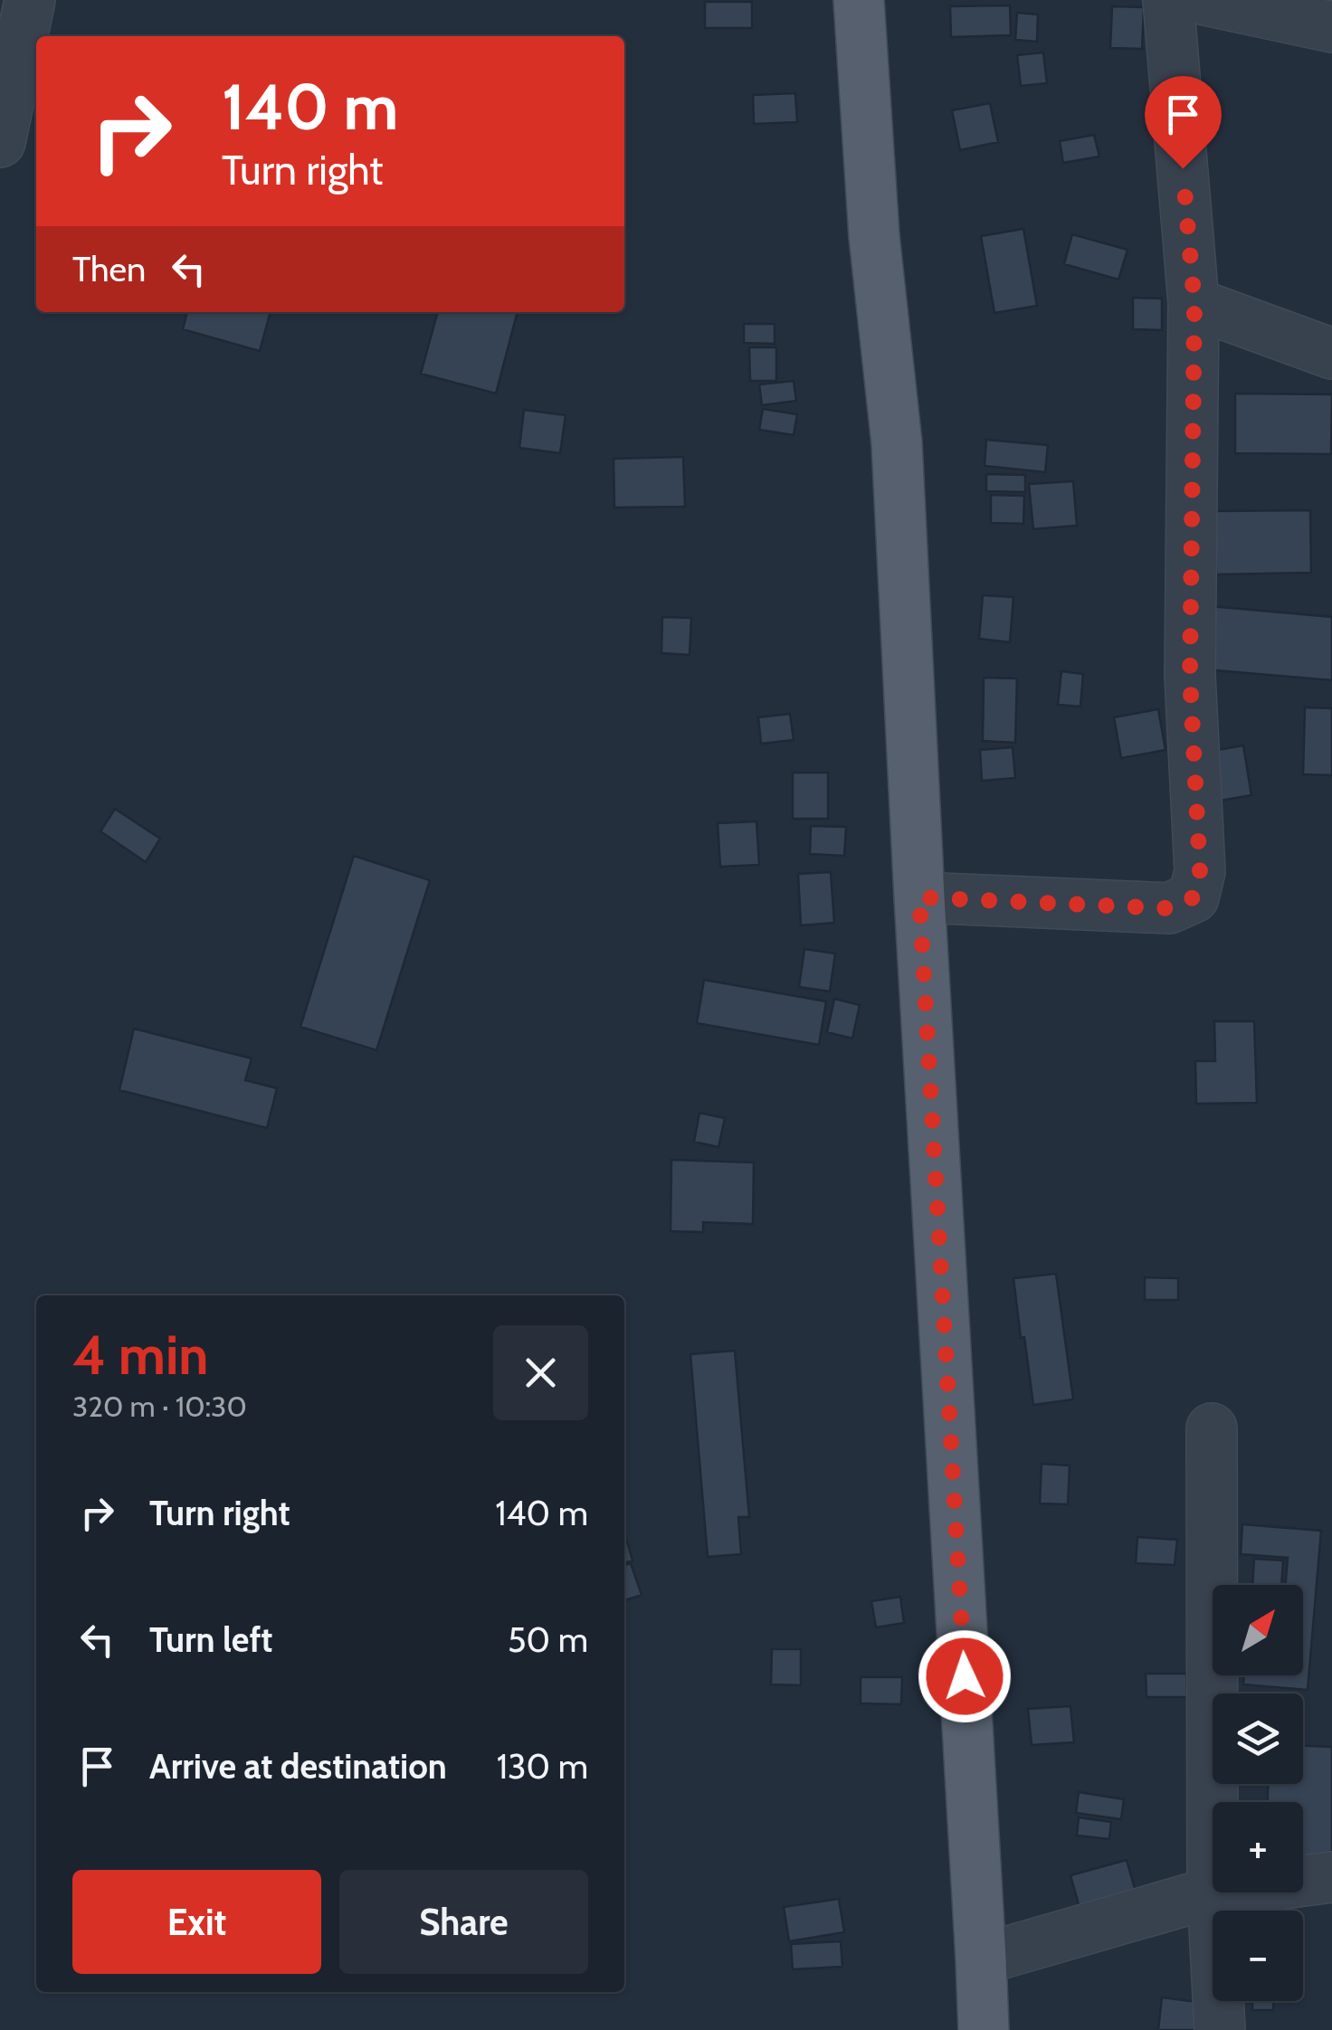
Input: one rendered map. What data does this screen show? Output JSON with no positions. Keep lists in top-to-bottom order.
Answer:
{
  "north": "top right",
  "page": {
    "turn": ["140 m", "Turn right"],
    "then": "Then",
    "heading": ["4 min", "320 m · 10:30"],
    "list": [
      {
        "name": "Turn right",
        "value": "140 m"
      },
      {
        "name": "Turn left",
        "value": "50 m"
      },
      {
        "name": "Arrive at destination",
        "value": "130 m"
      }
    ],
    "map_buttons": ["+", "−"],
    "buttons": ["Exit", "Share"]
  }
}
